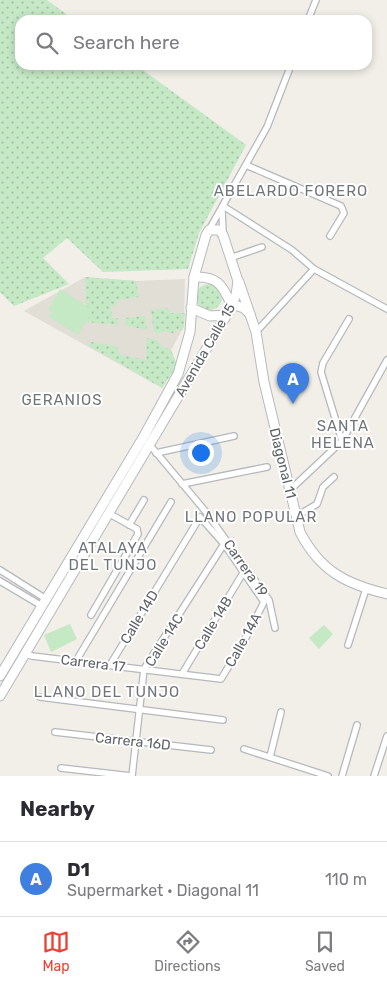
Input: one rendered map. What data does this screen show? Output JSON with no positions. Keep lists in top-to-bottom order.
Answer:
{
  "streets": {
    "main road": ["Avenida Calle 15", "Diagonal 11"],
    "street": [
      "Carrera 19",
      "Calle 14D",
      "Calle 14B",
      "Calle 14C",
      "Calle 14A",
      "Carrera 17",
      "Carrera 16D"
    ]
  },
  "crossings": [
    ["Avenida Calle 15", "Diagonal 11"],
    ["Avenida Calle 15", "Carrera 19"],
    ["Avenida Calle 15", "Carrera 17"],
    ["Calle 14D", "Calle 14C"],
    ["Calle 14D", "Carrera 17"],
    ["Calle 14B", "Calle 14A"],
    ["Calle 14B", "Carrera 17"],
    ["Calle 14C", "Carrera 17"],
    ["Calle 14C", "Carrera 16D"],
    ["Calle 14A", "Carrera 17"]
  ],
  "districts": [
    "ABELARDO FORERO",
    "GERANIOS",
    "SANTA HELENA",
    "LLANO POPULAR",
    "ATALAYA DEL TUNJO",
    "LLANO DEL TUNJO"
  ],
  "page": {
    "search": "Search here",
    "pins": "A",
    "heading": "Nearby",
    "list": [
      {
        "mark": "A",
        "name": "D1",
        "note": "Supermarket · Diagonal 11",
        "value": "110 m"
      }
    ],
    "nav": ["Map", "Directions", "Saved"]
  }
}
